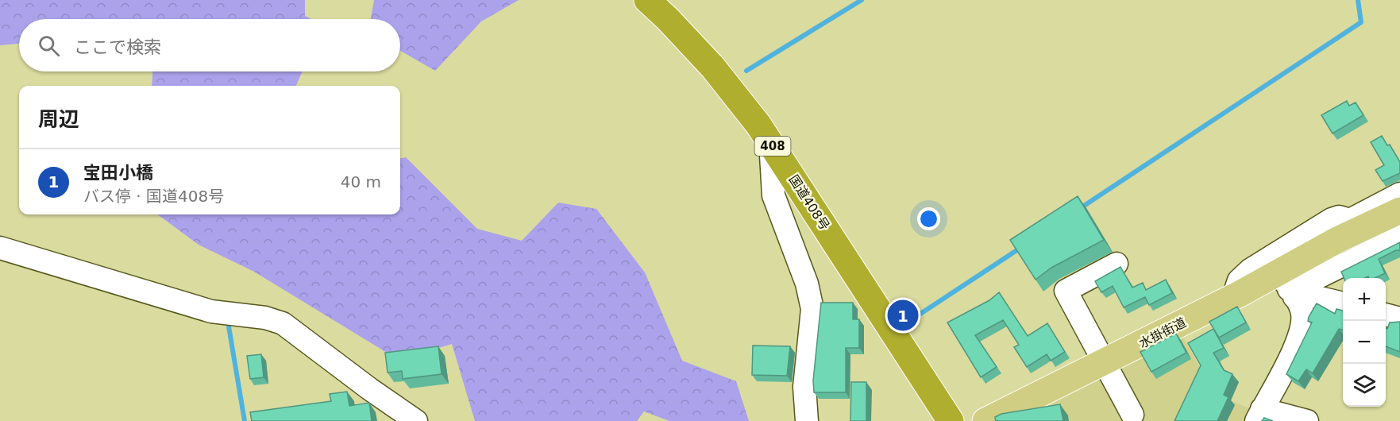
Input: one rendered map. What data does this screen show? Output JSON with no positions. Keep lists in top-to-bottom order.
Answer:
{
  "streets": {
    "highway": ["408", "国道408号"],
    "main road": ["水掛街道"]
  },
  "page": {
    "search": "ここで検索",
    "heading": "周辺",
    "list": [
      {
        "mark": "1",
        "name": "宝田小橋",
        "note": "バス停 · 国道408号",
        "value": "40 m"
      }
    ],
    "map_buttons": ["+", "−"],
    "pins": "1"
  }
}
